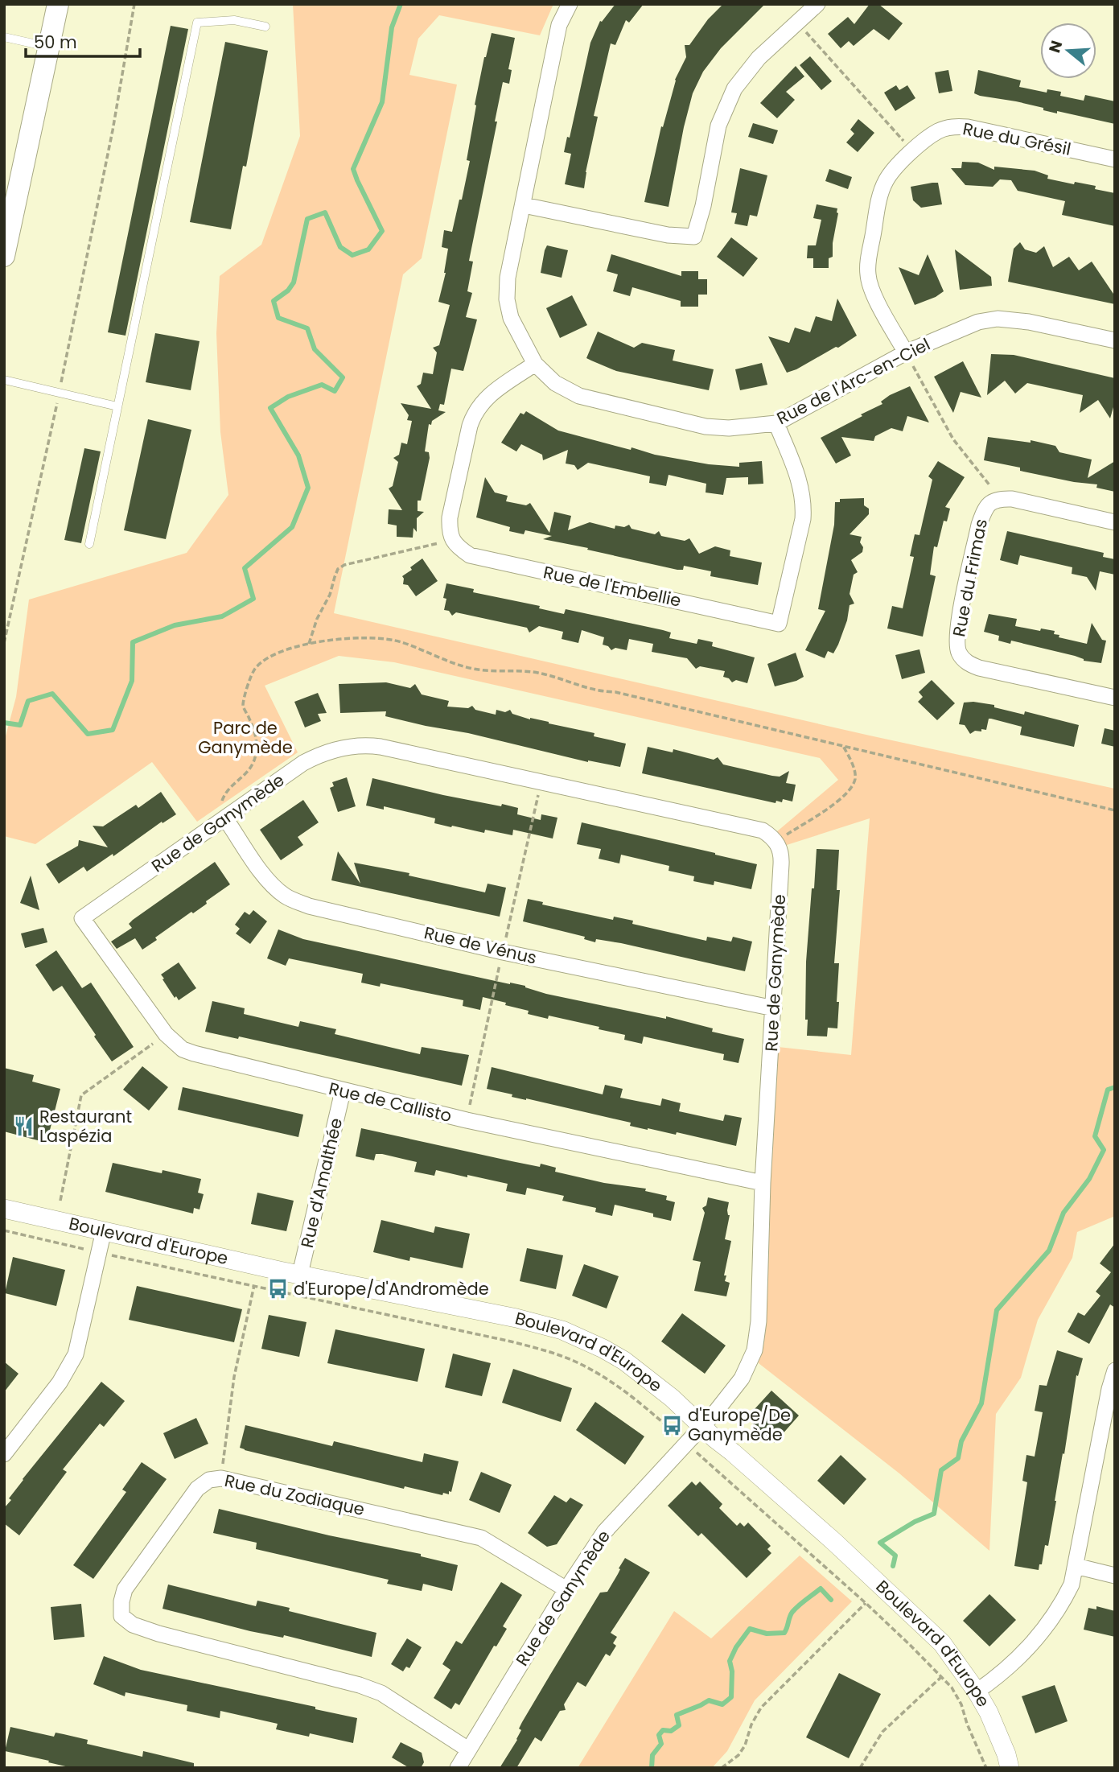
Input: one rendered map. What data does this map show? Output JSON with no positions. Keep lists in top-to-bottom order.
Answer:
{
  "streets": {
    "street": [
      "Rue du Grésil",
      "Rue de l'Arc-en-Ciel",
      "Rue du Frimas",
      "Rue de l'Embellie",
      "Rue de Ganymède",
      "Rue de Vénus",
      "Rue de Callisto",
      "Rue d'Amalthée",
      "Boulevard d'Europe",
      "Rue du Zodiaque"
    ]
  },
  "crossings": [
    ["Rue du Grésil", "Rue de l'Arc-en-Ciel"],
    ["Rue de l'Arc-en-Ciel", "Rue de l'Embellie"],
    ["Rue de Ganymède", "Rue de Vénus"],
    ["Rue de Ganymède", "Rue de Callisto"],
    ["Rue de Ganymède", "Boulevard d'Europe"],
    ["Rue de Ganymède", "Rue du Zodiaque"],
    ["Rue de Callisto", "Rue d'Amalthée"],
    ["Rue d'Amalthée", "Boulevard d'Europe"]
  ],
  "parks": ["Parc de Ganymède"],
  "places": {
    "restaurant": ["Restaurant Laspézia"],
    "bus stop": ["d'Europe/d'Andromède", "d'Europe/De Ganymède"]
  },
  "scale_bar": "50 m",
  "north": "left"
}
